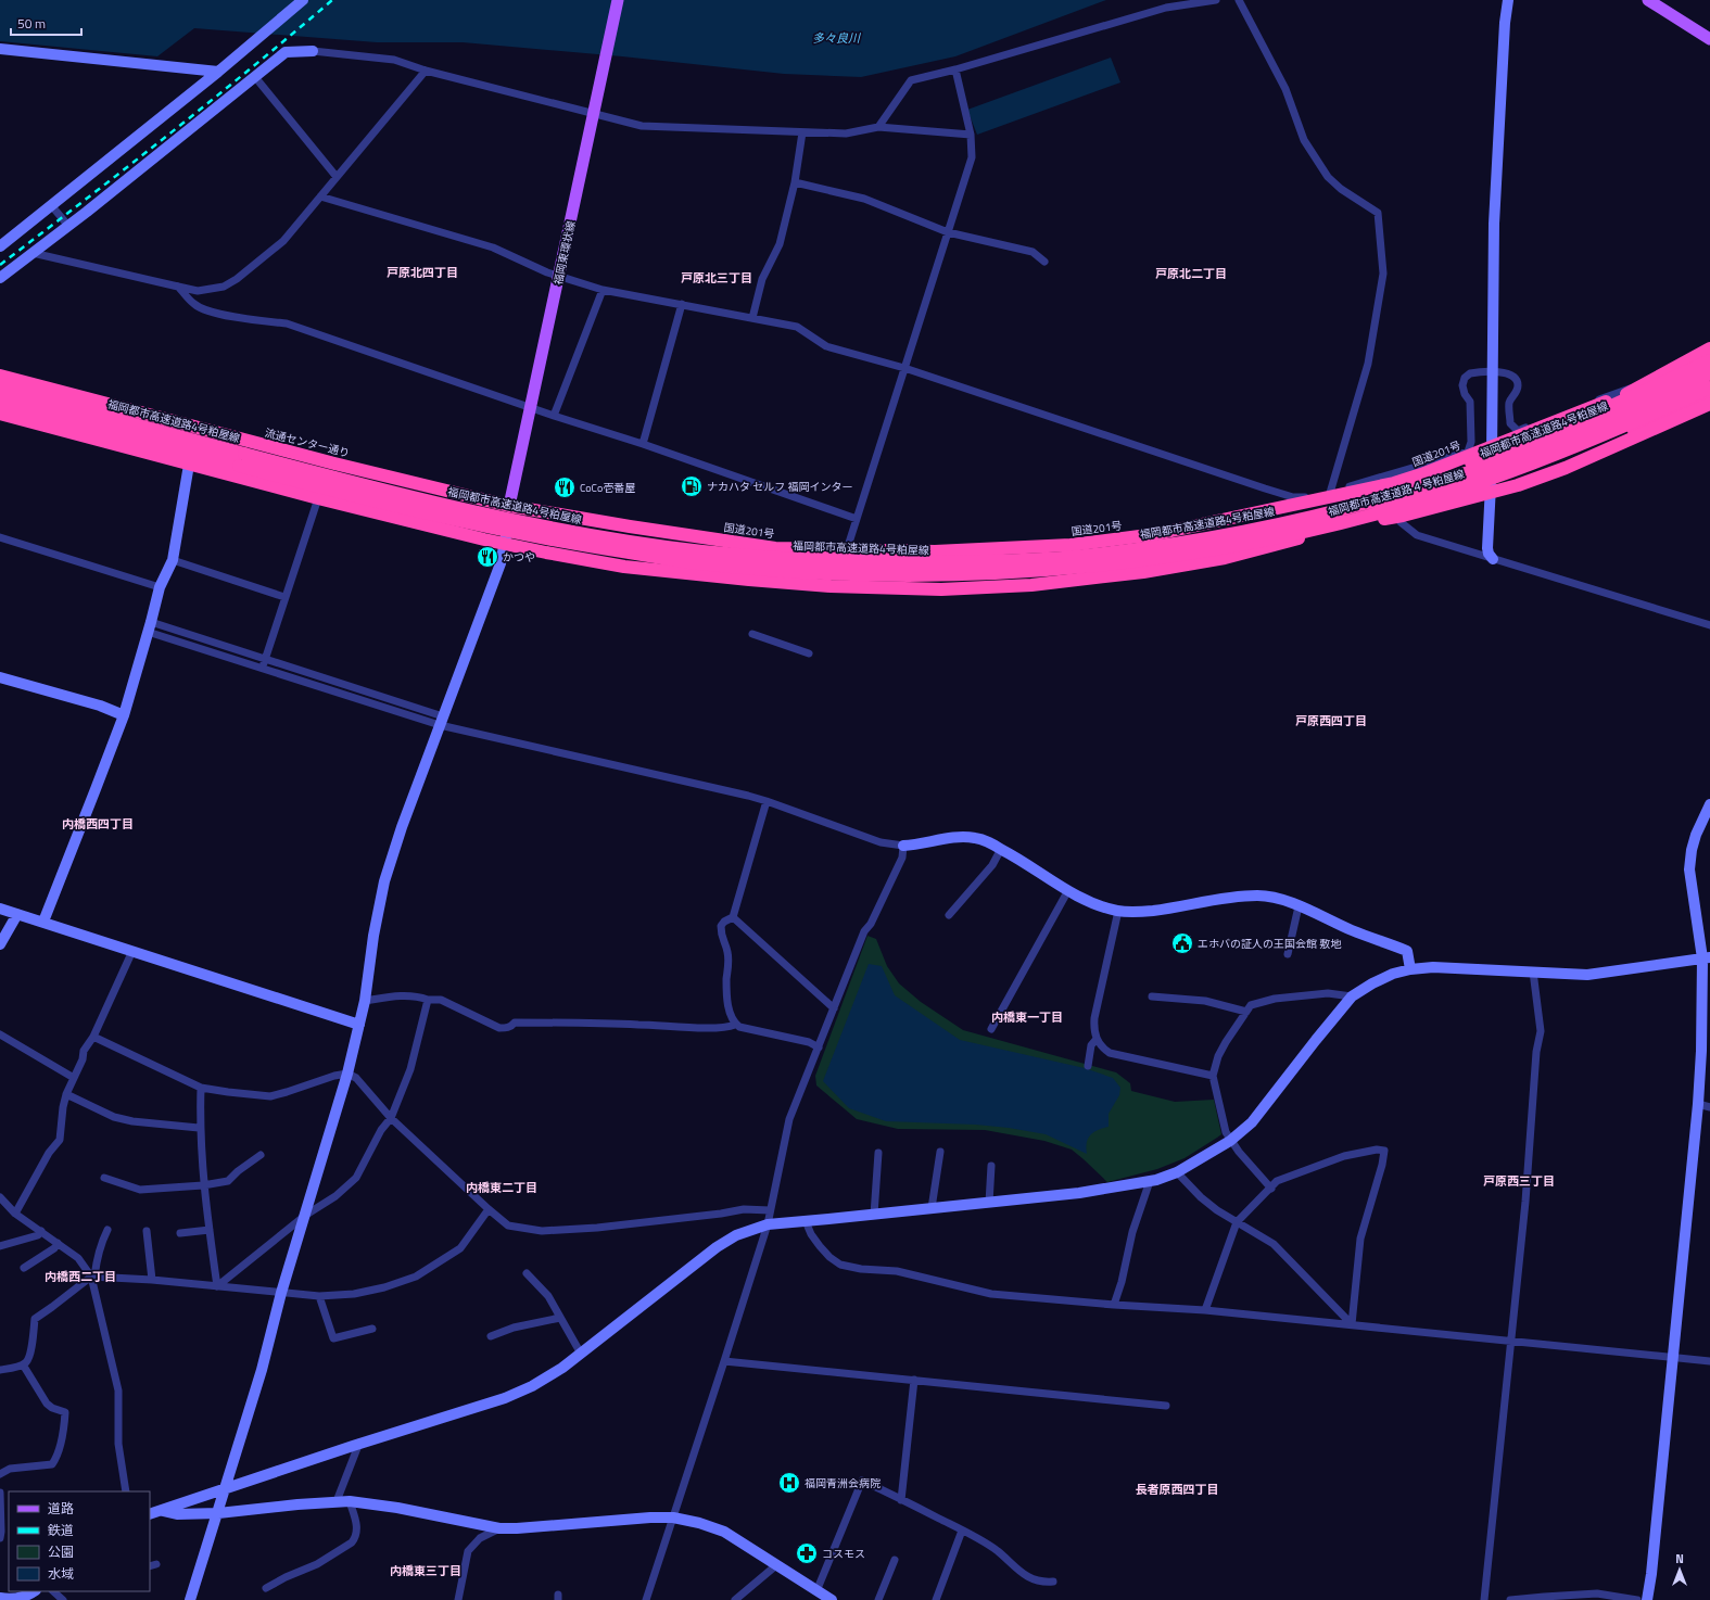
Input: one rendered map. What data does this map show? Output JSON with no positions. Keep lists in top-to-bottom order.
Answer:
{
  "streets": {
    "highway": [
      "福岡都市高速道路4号粕屋線",
      "流通センター通り",
      "国道201号",
      "福岡都市高速道路４号粕屋線"
    ],
    "main road": ["福岡東環状線"]
  },
  "crossings": [
    ["福岡東環状線", "流通センター通り"],
    ["福岡東環状線", "国道201号"],
    ["福岡都市高速道路4号粕屋線", "福岡都市高速道路４号粕屋線"],
    ["流通センター通り", "国道201号"]
  ],
  "districts": [
    "戸原北四丁目",
    "戸原北二丁目",
    "戸原北三丁目",
    "戸原西四丁目",
    "内橋西四丁目",
    "内橋東一丁目",
    "戸原西三丁目",
    "内橋東二丁目",
    "内橋西二丁目",
    "長者原西四丁目",
    "内橋東三丁目"
  ],
  "water": ["多々良川"],
  "places": {
    "fuel station": ["ナカハタ セルフ 福岡インター"],
    "restaurant": ["CoCo壱番屋", "かつや"],
    "public building": ["エホバの証人の王国会館 敷地"],
    "hospital": ["福岡青洲会病院"],
    "pharmacy": ["コスモス"]
  },
  "legend": [
    "道路",
    "鉄道",
    "公園",
    "水域"
  ],
  "scale_bar": "50 m",
  "north": "top"
}
